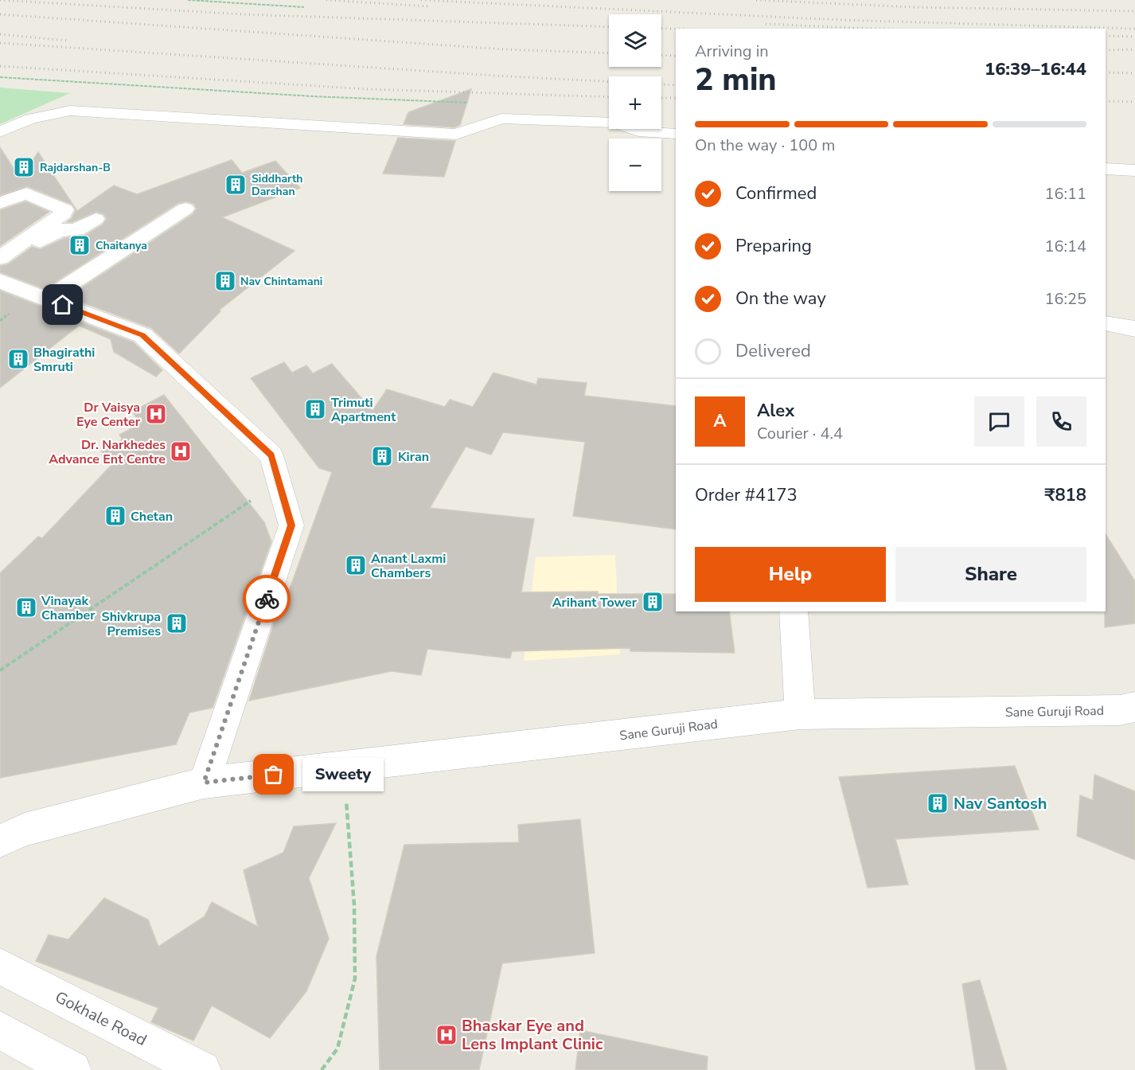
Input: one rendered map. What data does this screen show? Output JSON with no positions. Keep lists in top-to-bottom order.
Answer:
{
  "streets": {
    "street": ["Sane Guruji Road", "Gokhale Road"]
  },
  "places": {
    "building": [
      "Rajdarshan-B",
      "Siddharth Darshan",
      "Chaitanya",
      "Nav Chintamani",
      "Bhagirathi Smruti",
      "Trimuti Apartment",
      "Kiran",
      "Chetan",
      "Anant Laxmi Chambers",
      "Arihant Tower",
      "Vinayak Chamber",
      "Shivkrupa Premises",
      "Nav Santosh"
    ],
    "hospital": ["Dr Vaisya Eye Center", "Dr. Narkhedes Advance Ent Centre", "Bhaskar Eye and Lens Implant Clinic"],
    "other": ["Sweety"]
  },
  "page": {
    "map_buttons": ["+", "−"],
    "heading": ["2 min", "Arriving in", "16:39–16:44"],
    "panel": [
      "Alex",
      "Courier · 4.4",
      "Order #4173",
      "₹818"
    ],
    "bar": "On the way · 100 m",
    "list": [
      ["Confirmed", "16:11"],
      ["Preparing", "16:14"],
      ["On the way", "16:25"],
      "Delivered"
    ],
    "round": "A",
    "buttons": ["Help", "Share"],
    "bubble": "Sweety"
  }
}
